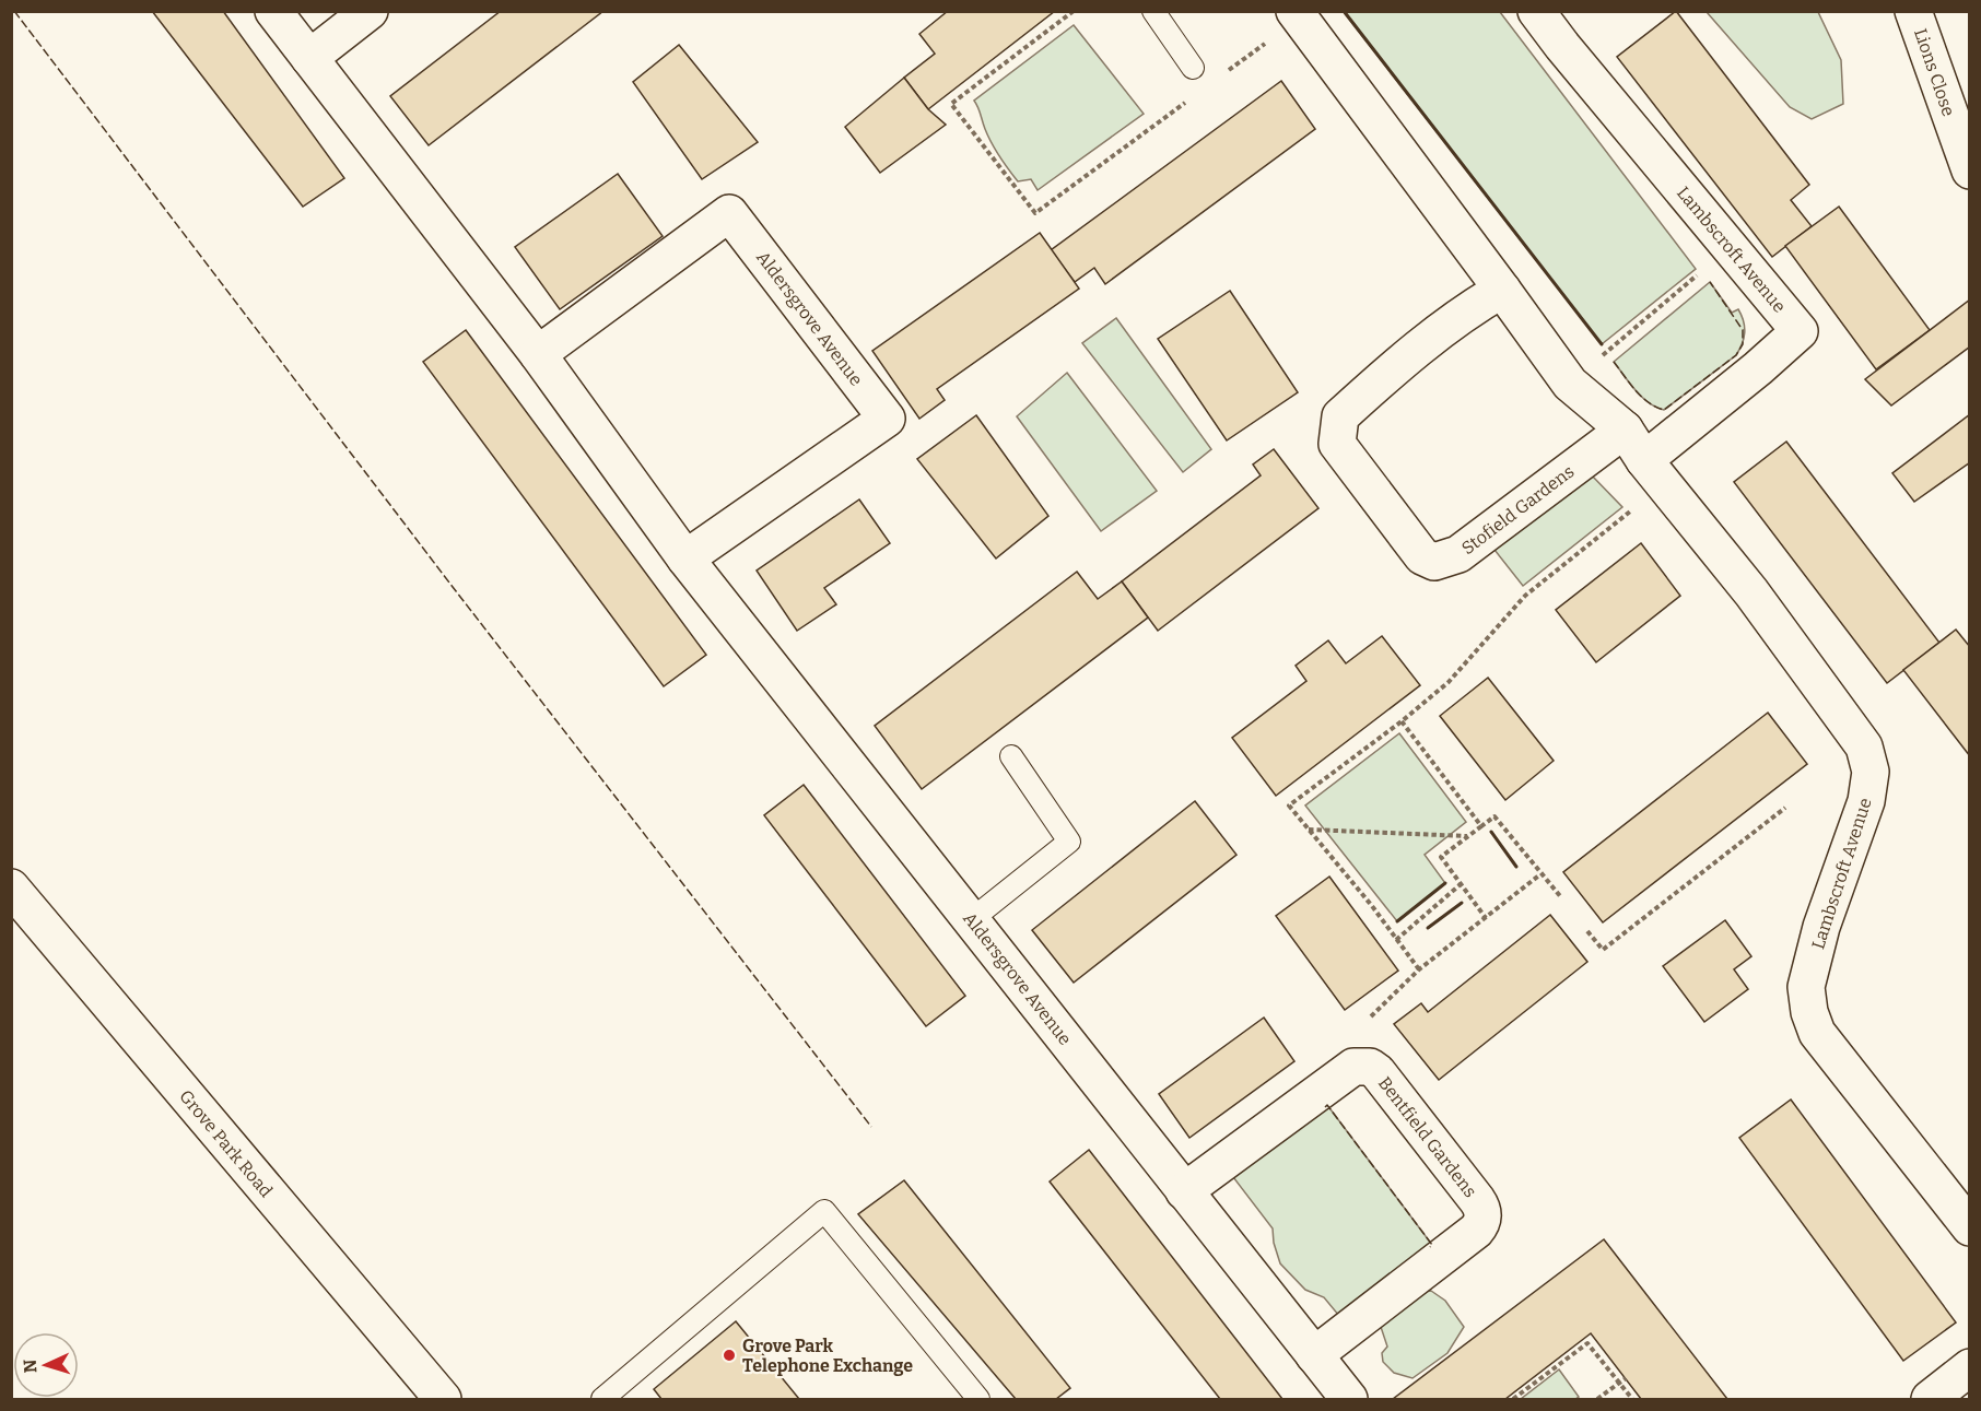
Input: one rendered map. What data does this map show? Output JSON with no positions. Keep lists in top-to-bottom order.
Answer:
{
  "streets": {
    "street": [
      "Lions Close",
      "Lambscroft Avenue",
      "Aldersgrove Avenue",
      "Stofield Gardens",
      "Bentfield Gardens",
      "Grove Park Road"
    ]
  },
  "crossings": [
    ["Lambscroft Avenue", "Stofield Gardens"],
    ["Aldersgrove Avenue", "Bentfield Gardens"]
  ],
  "places": ["Grove Park Telephone Exchange"],
  "north": "left"
}
